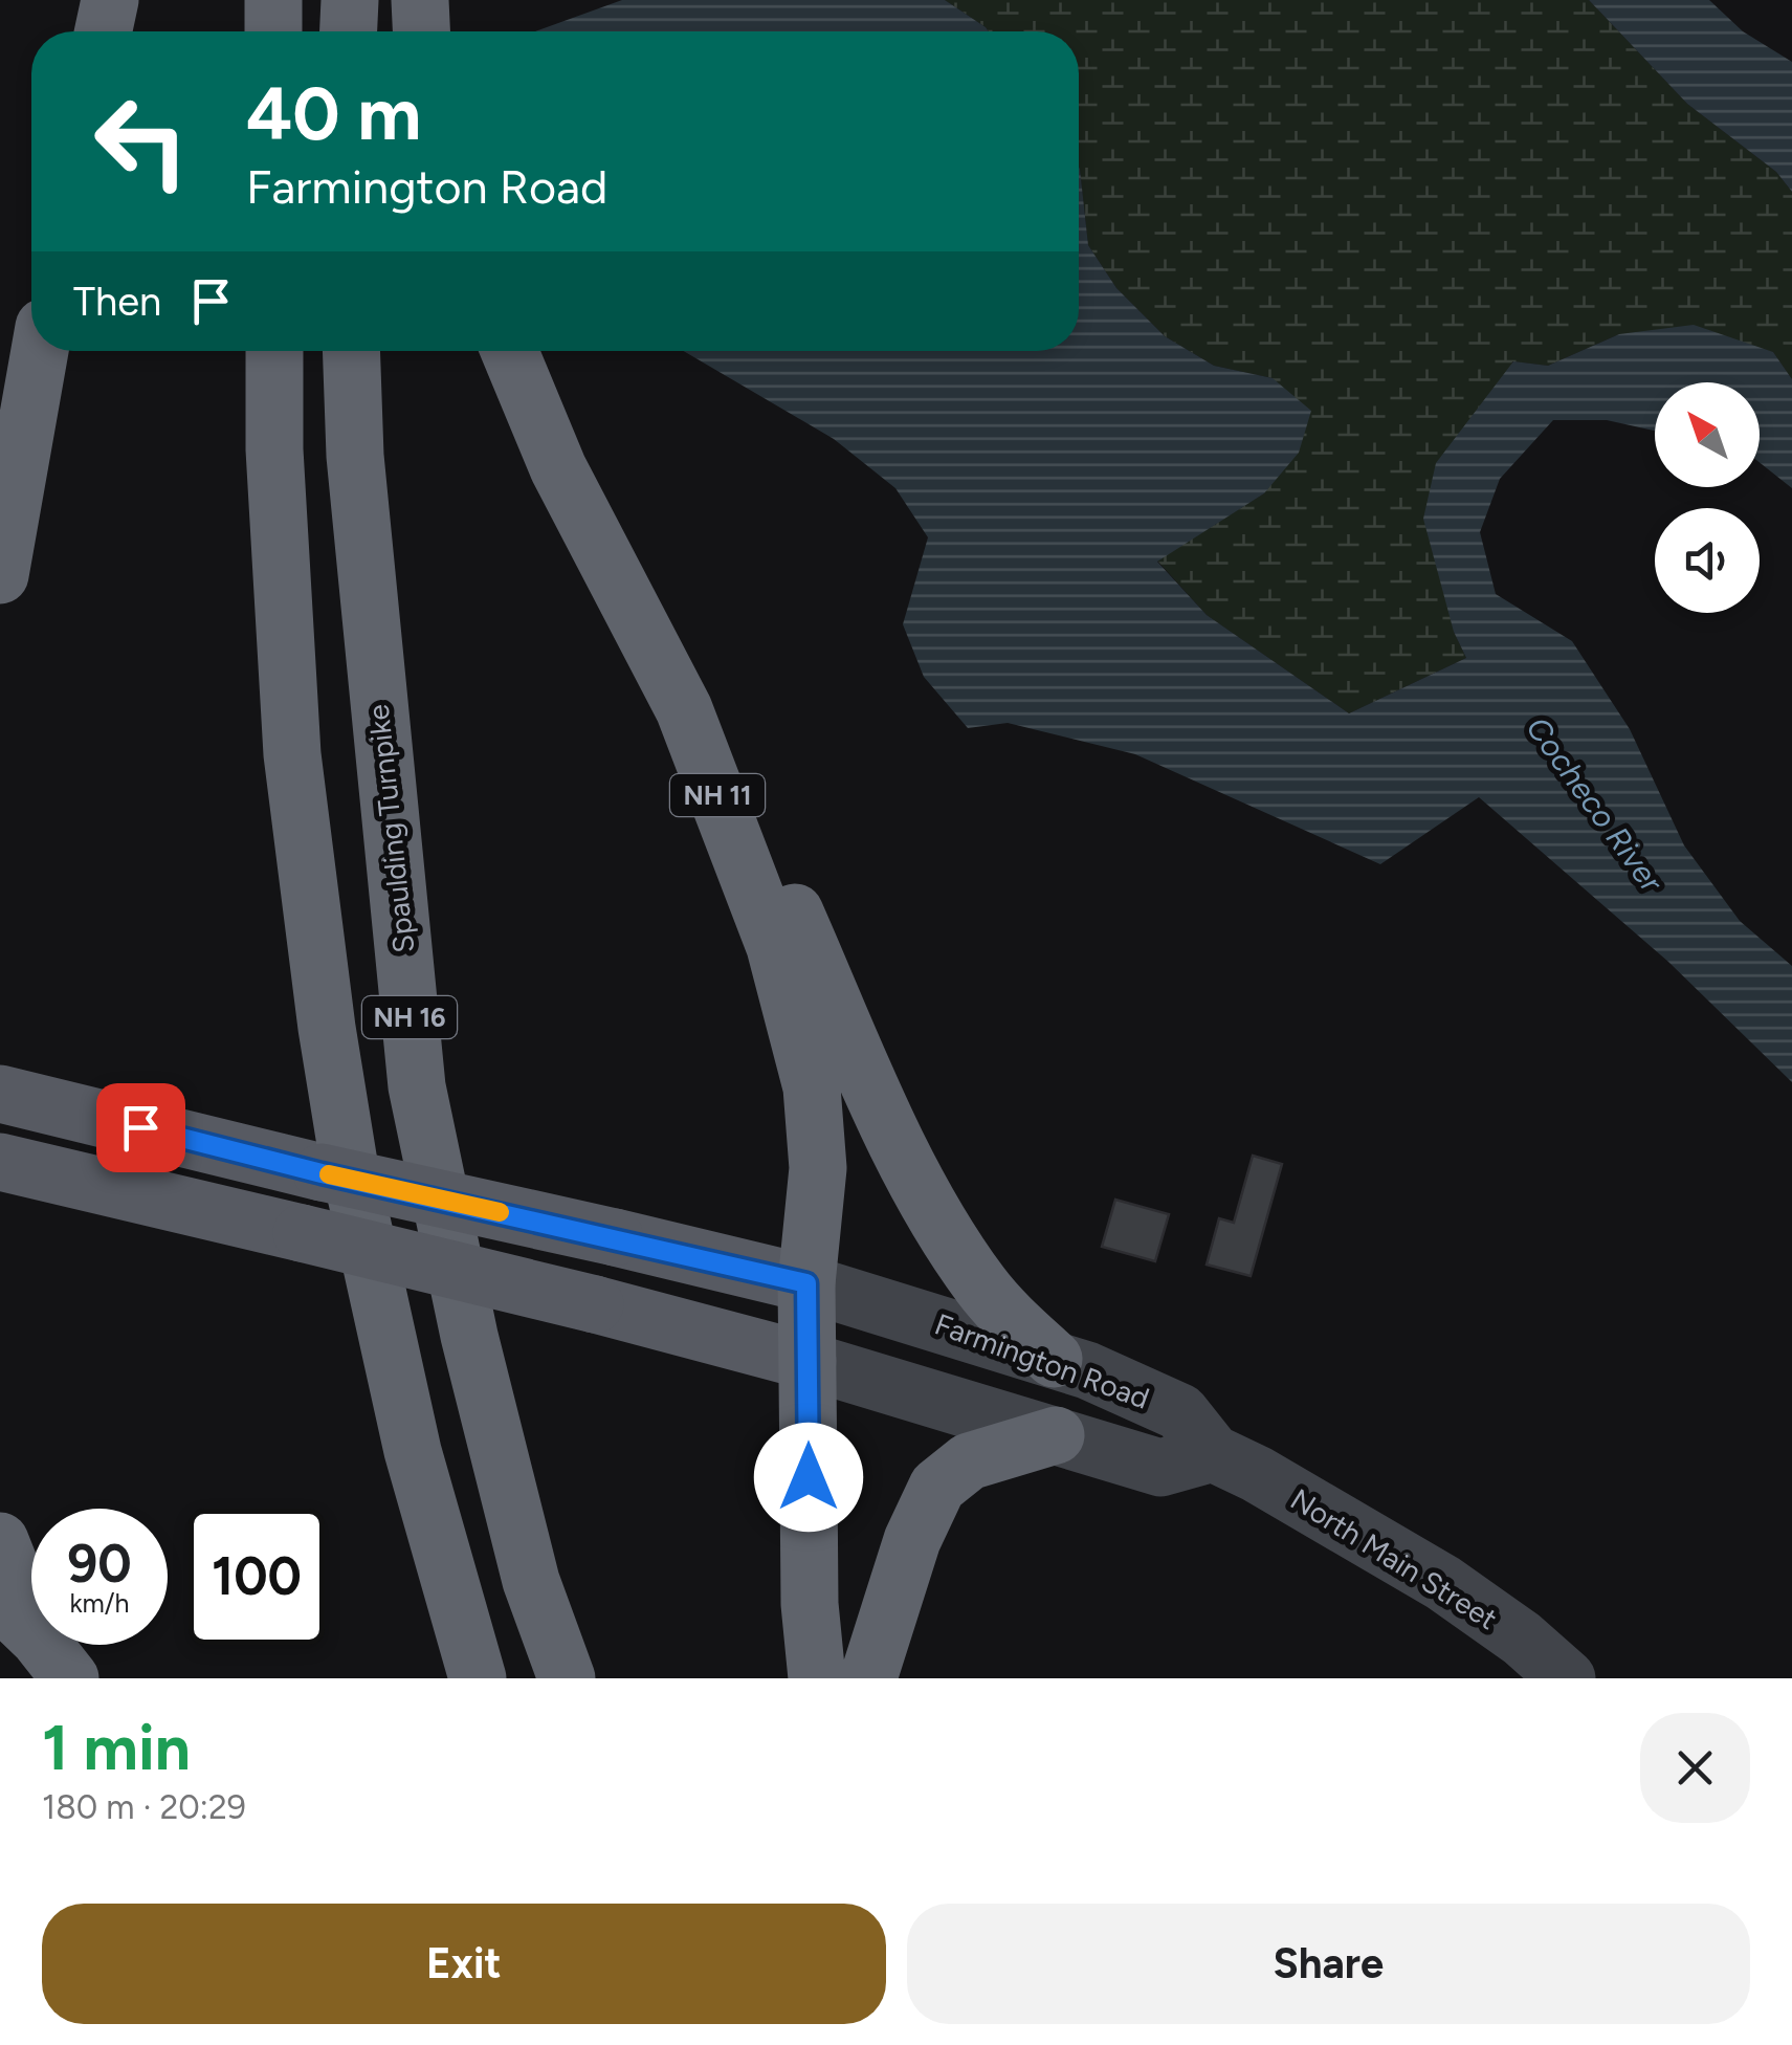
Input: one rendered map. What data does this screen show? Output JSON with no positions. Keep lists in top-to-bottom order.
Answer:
{
  "streets": {
    "highway": [
      "NH 11",
      "Spaulding Turnpike",
      "NH 16",
      "Farmington Road"
    ],
    "main road": ["North Main Street"]
  },
  "crossings": [
    ["NH 11", "Farmington Road"],
    ["Farmington Road", "North Main Street"]
  ],
  "water": ["Cocheco River"],
  "north": "top left",
  "page": {
    "turn": ["40 m", "Farmington Road"],
    "then": "Then",
    "speed": "90 km/h",
    "limit": "100",
    "heading": ["1 min", "180 m · 20:29"],
    "buttons": ["Exit", "Share"]
  }
}
